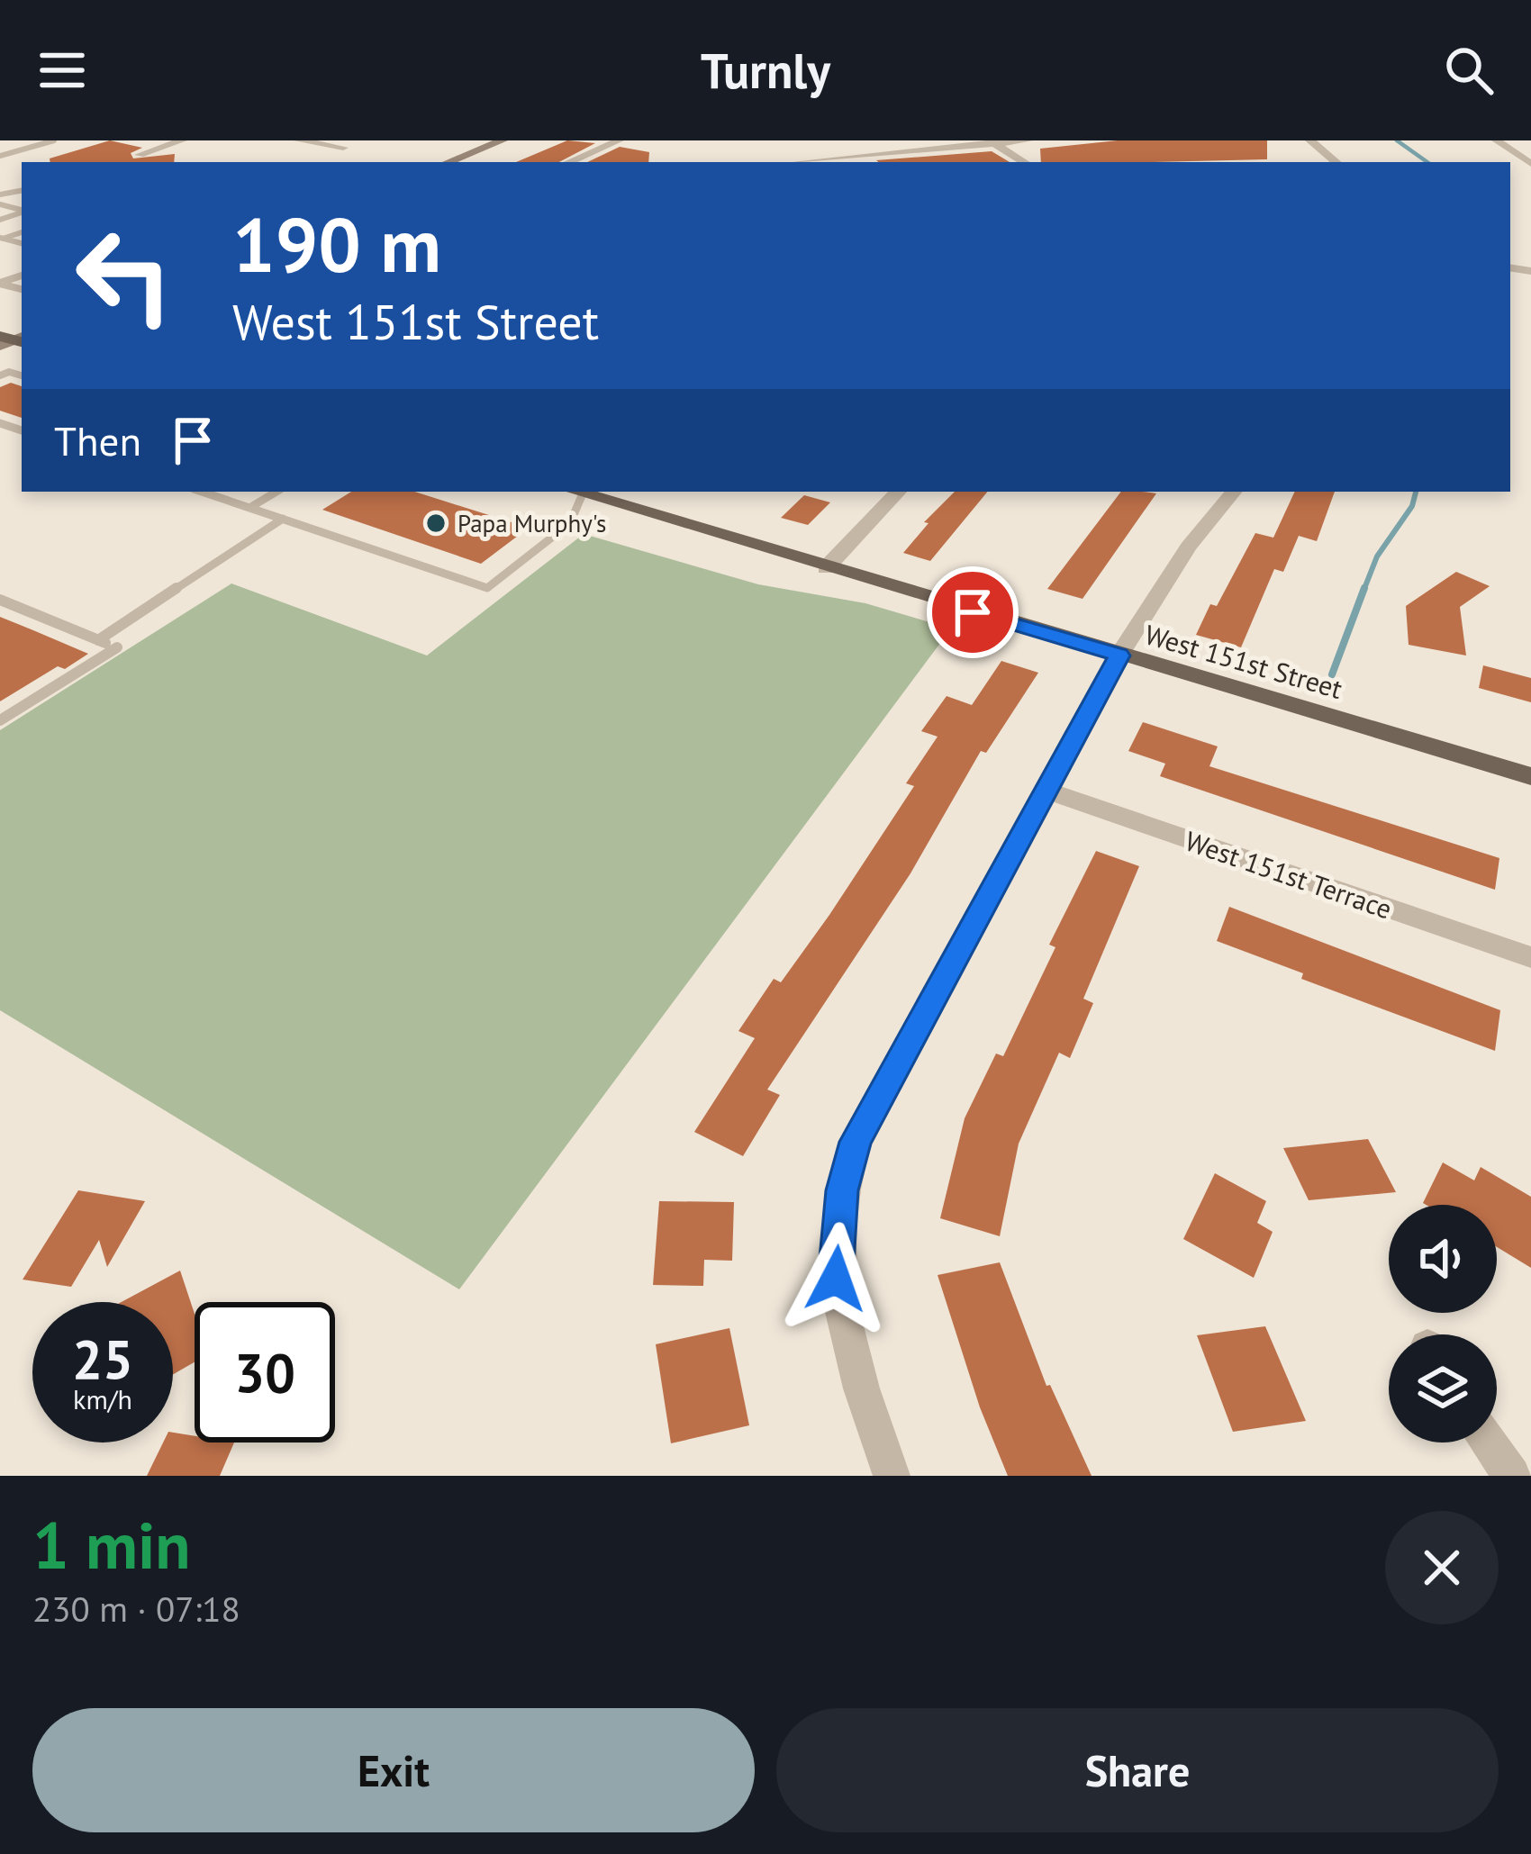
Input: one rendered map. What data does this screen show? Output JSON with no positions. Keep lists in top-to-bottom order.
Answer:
{
  "streets": {
    "main road": ["West 151st Street"],
    "street": ["West 151st Terrace"]
  },
  "places": ["Papa Murphy's"],
  "page": {
    "header": "Turnly",
    "turn": ["190 m", "West 151st Street"],
    "then": "Then",
    "speed": "25 km/h",
    "limit": "30",
    "heading": ["1 min", "230 m · 07:18"],
    "buttons": ["Exit", "Share"]
  }
}
